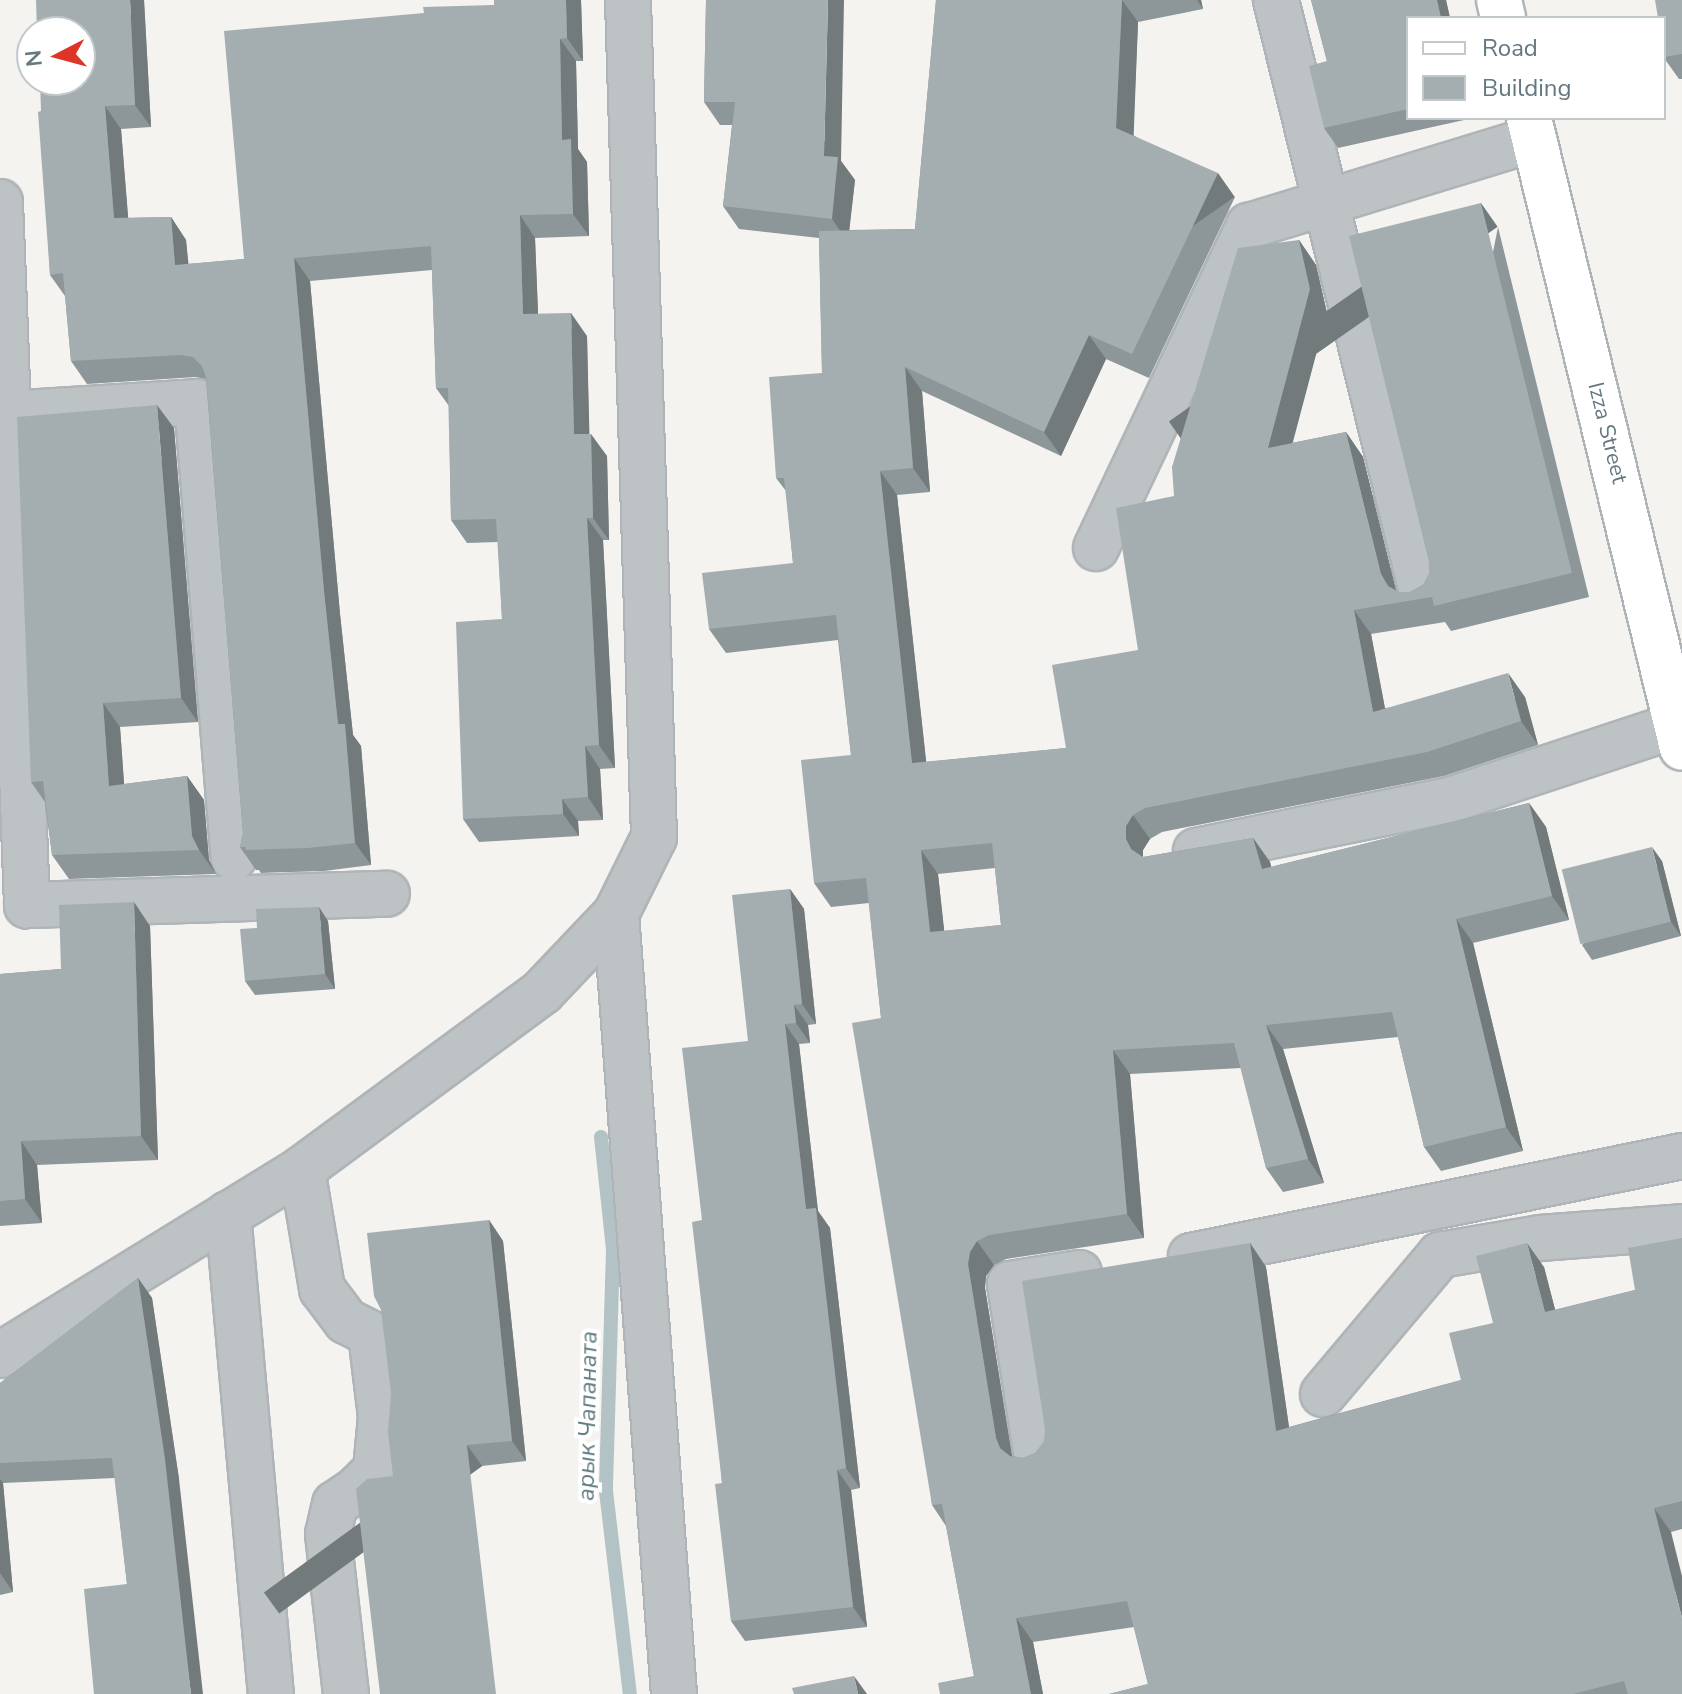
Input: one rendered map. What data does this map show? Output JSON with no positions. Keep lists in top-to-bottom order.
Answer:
{
  "streets": {
    "main road": ["Izza Street"]
  },
  "water": ["арык Чапаната"],
  "legend": ["Road", "Building"],
  "north": "left"
}
